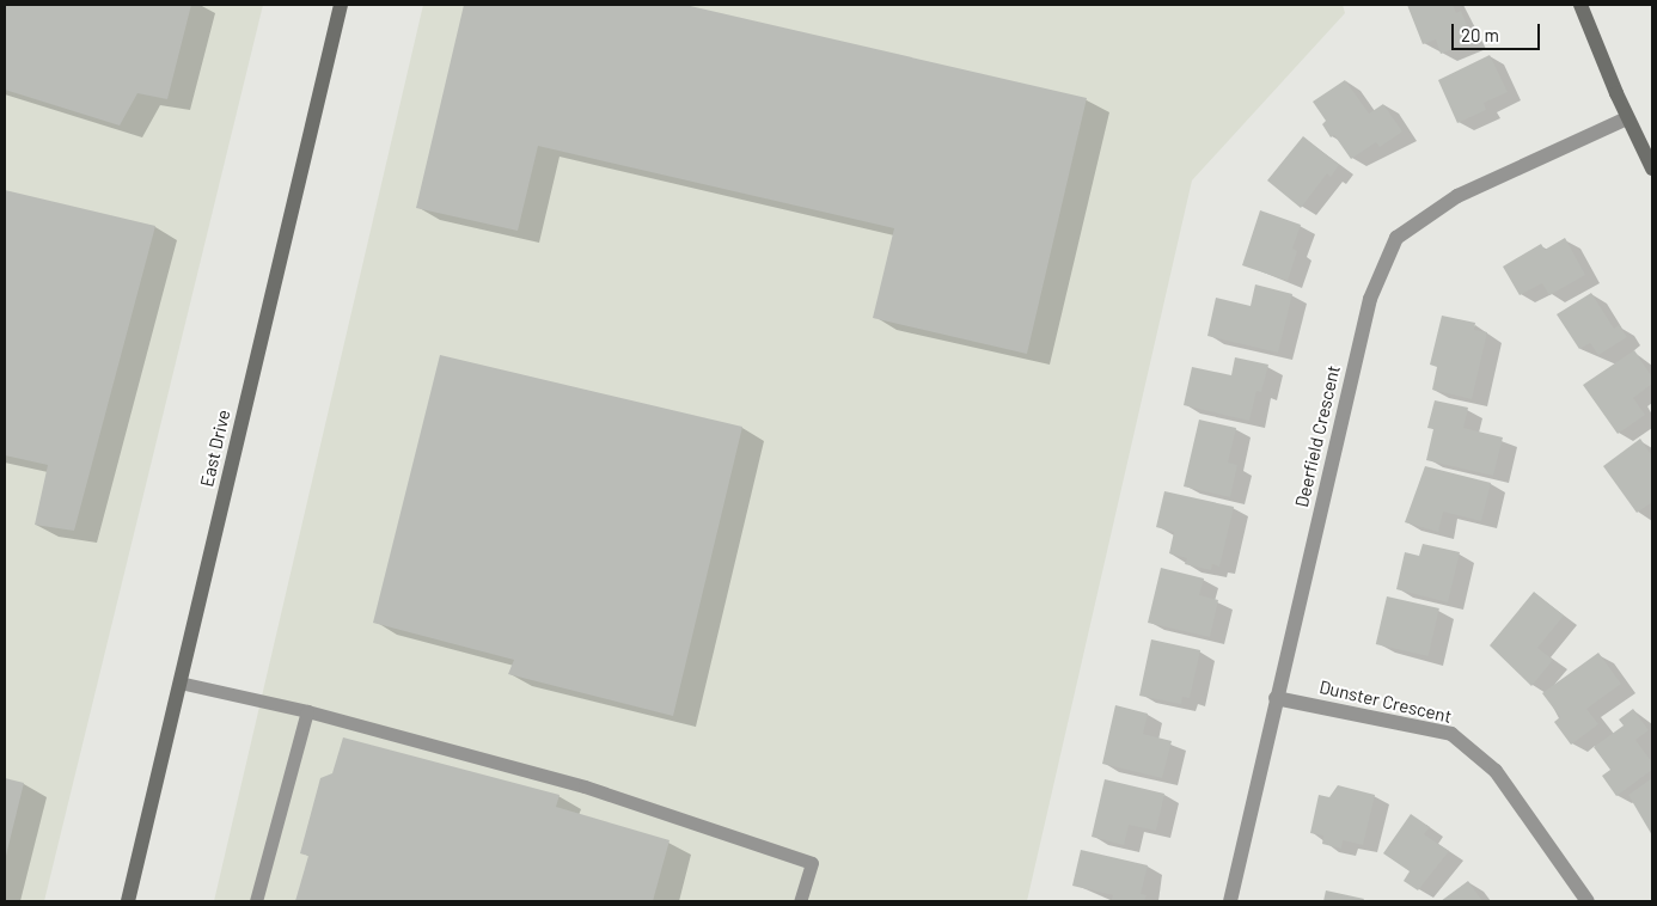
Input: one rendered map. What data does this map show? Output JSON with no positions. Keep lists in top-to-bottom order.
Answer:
{
  "streets": {
    "street": ["Deerfield Crescent", "East Drive", "Dunster Crescent"]
  },
  "crossings": [
    ["Deerfield Crescent", "Dunster Crescent"]
  ],
  "scale_bar": "20 m"
}
